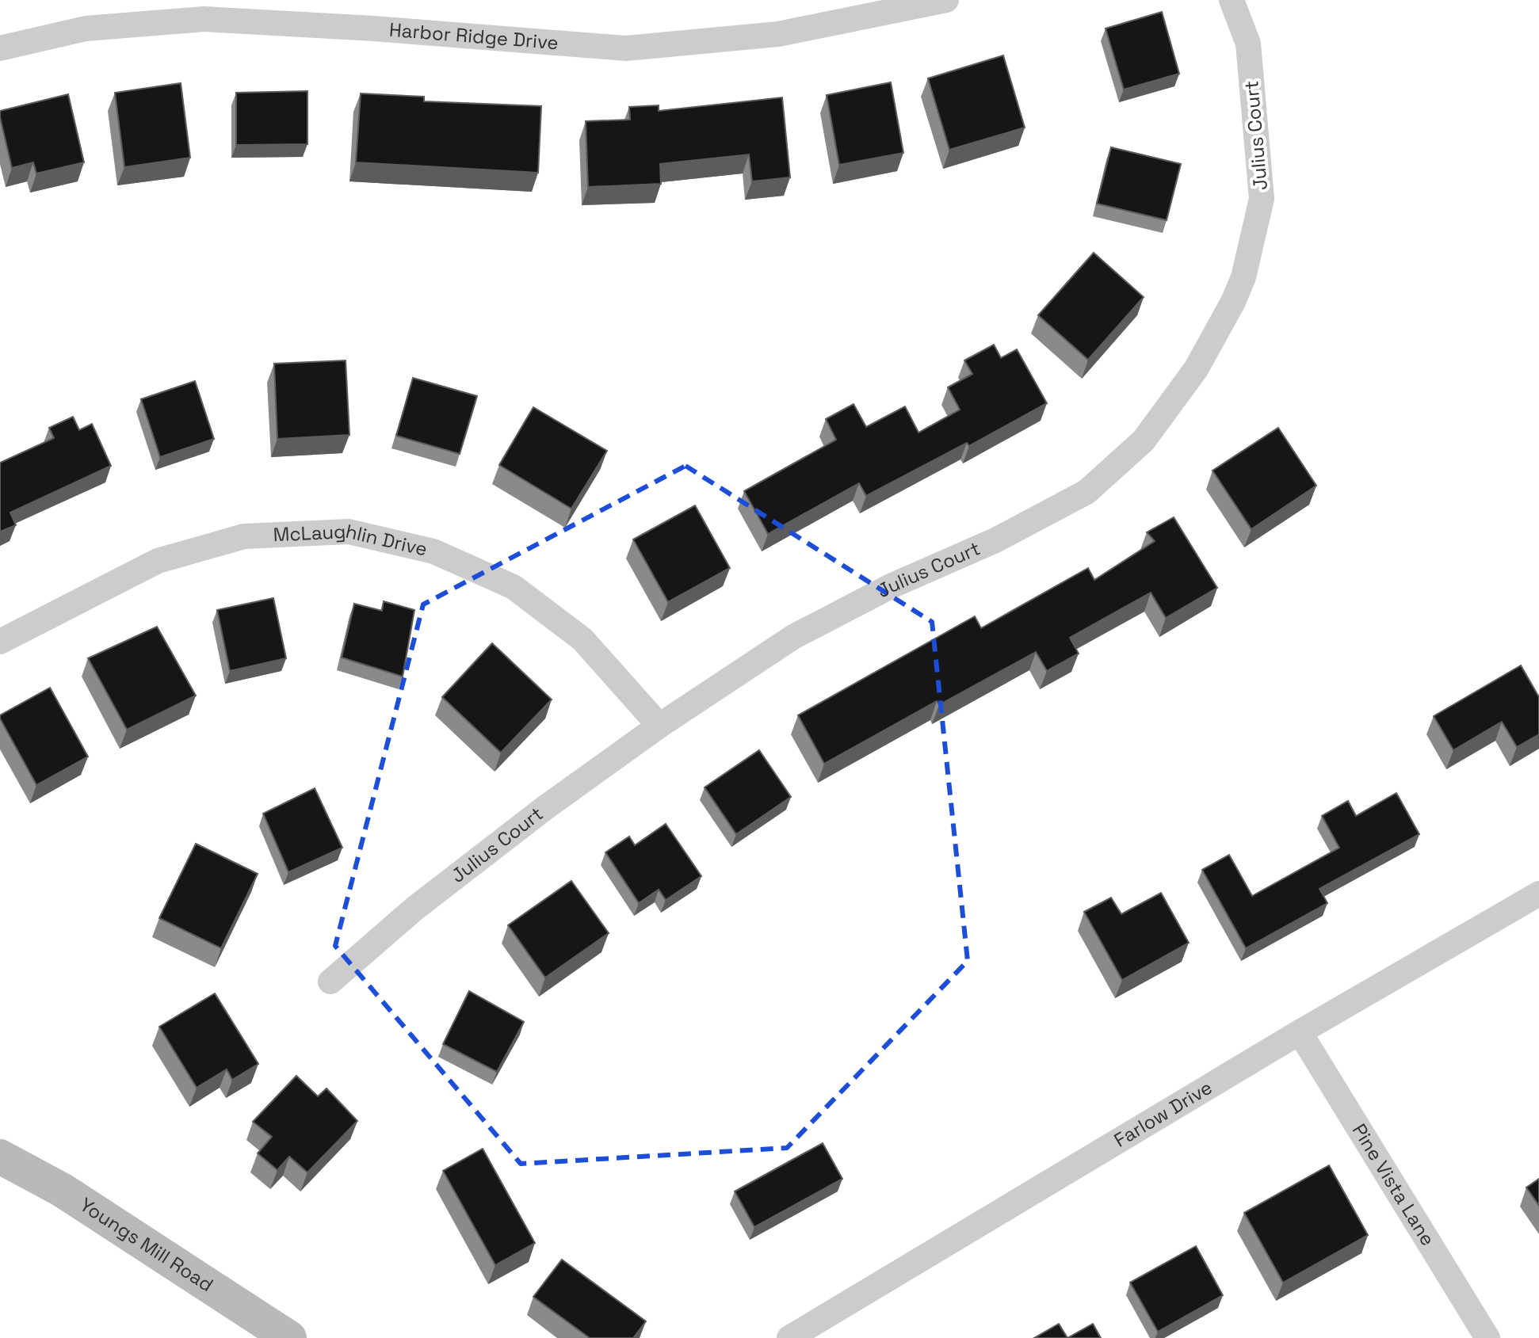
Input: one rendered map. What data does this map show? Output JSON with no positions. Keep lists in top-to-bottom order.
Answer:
{
  "streets": {
    "street": [
      "Harbor Ridge Drive",
      "Julius Court",
      "McLaughlin Drive",
      "Farlow Drive",
      "Pine Vista Lane",
      "Youngs Mill Road"
    ]
  },
  "crossings": [
    ["Julius Court", "McLaughlin Drive"],
    ["Farlow Drive", "Pine Vista Lane"]
  ]
}
